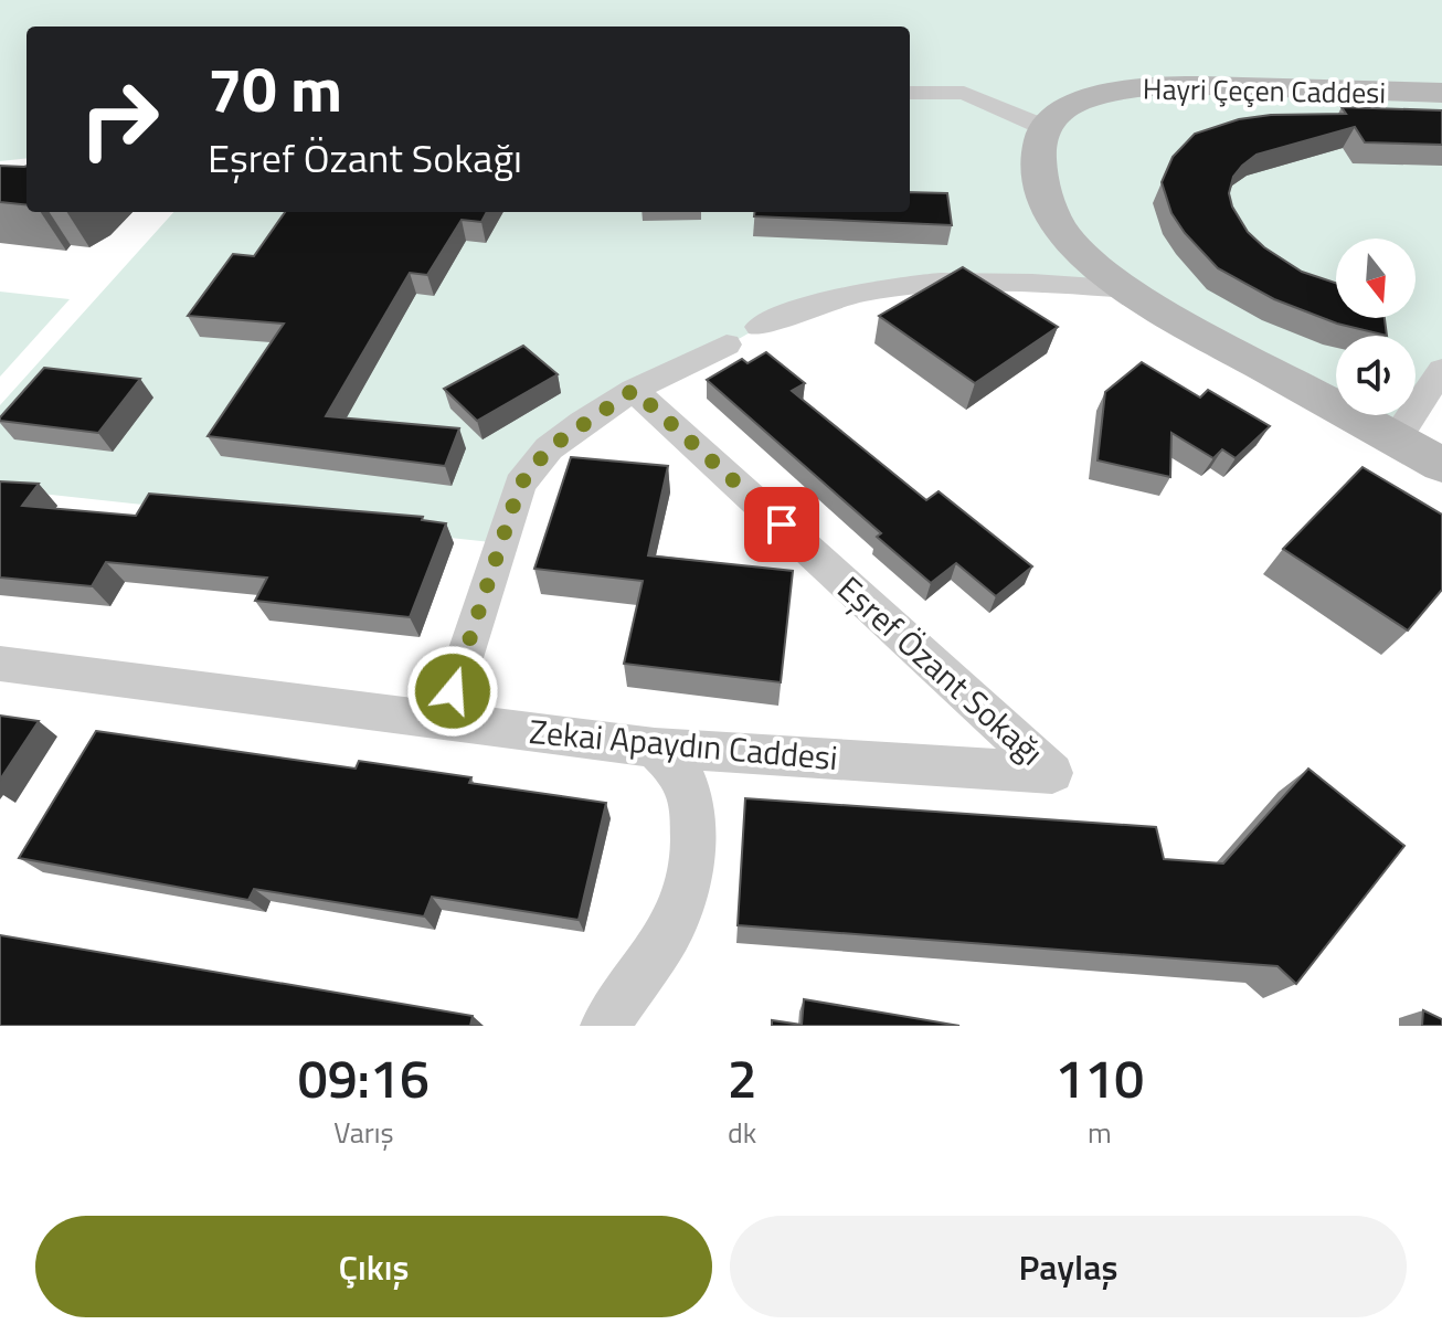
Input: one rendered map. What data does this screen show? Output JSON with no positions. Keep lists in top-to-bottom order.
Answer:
{
  "streets": {
    "street": ["Hayri Çeçen Caddesi", "Eşref Özant Sokağı", "Zekai Apaydın Caddesi"]
  },
  "crossings": [
    ["Eşref Özant Sokağı", "Zekai Apaydın Caddesi"]
  ],
  "north": "bottom",
  "page": {
    "turn": ["70 m", "Eşref Özant Sokağı"],
    "eta": [
      "09:16",
      "Varış",
      "2",
      "dk",
      "110",
      "m"
    ],
    "buttons": ["Çıkış", "Paylaş"]
  }
}
